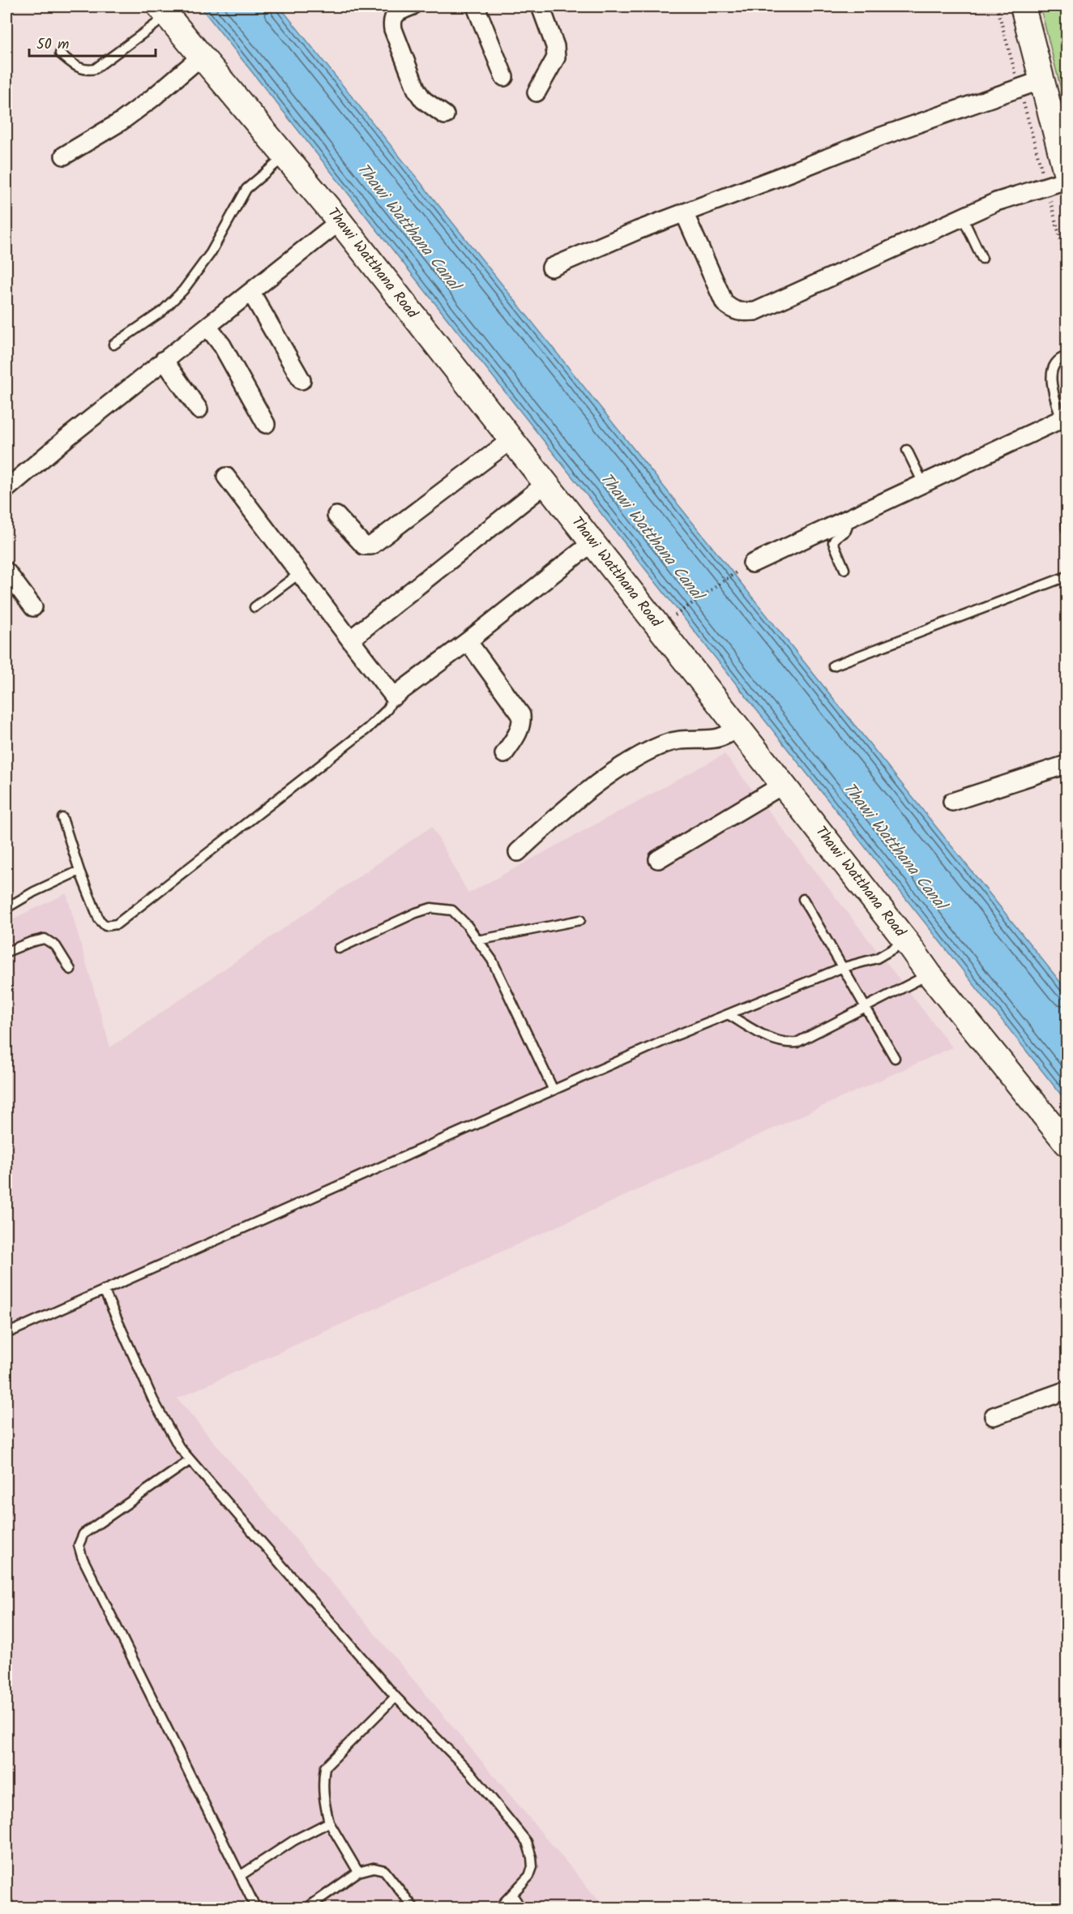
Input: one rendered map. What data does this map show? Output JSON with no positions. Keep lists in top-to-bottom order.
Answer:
{
  "streets": {
    "main road": ["Thawi Watthana Road"]
  },
  "water": ["Thawi Watthana Canal"],
  "scale_bar": "50 m"
}
